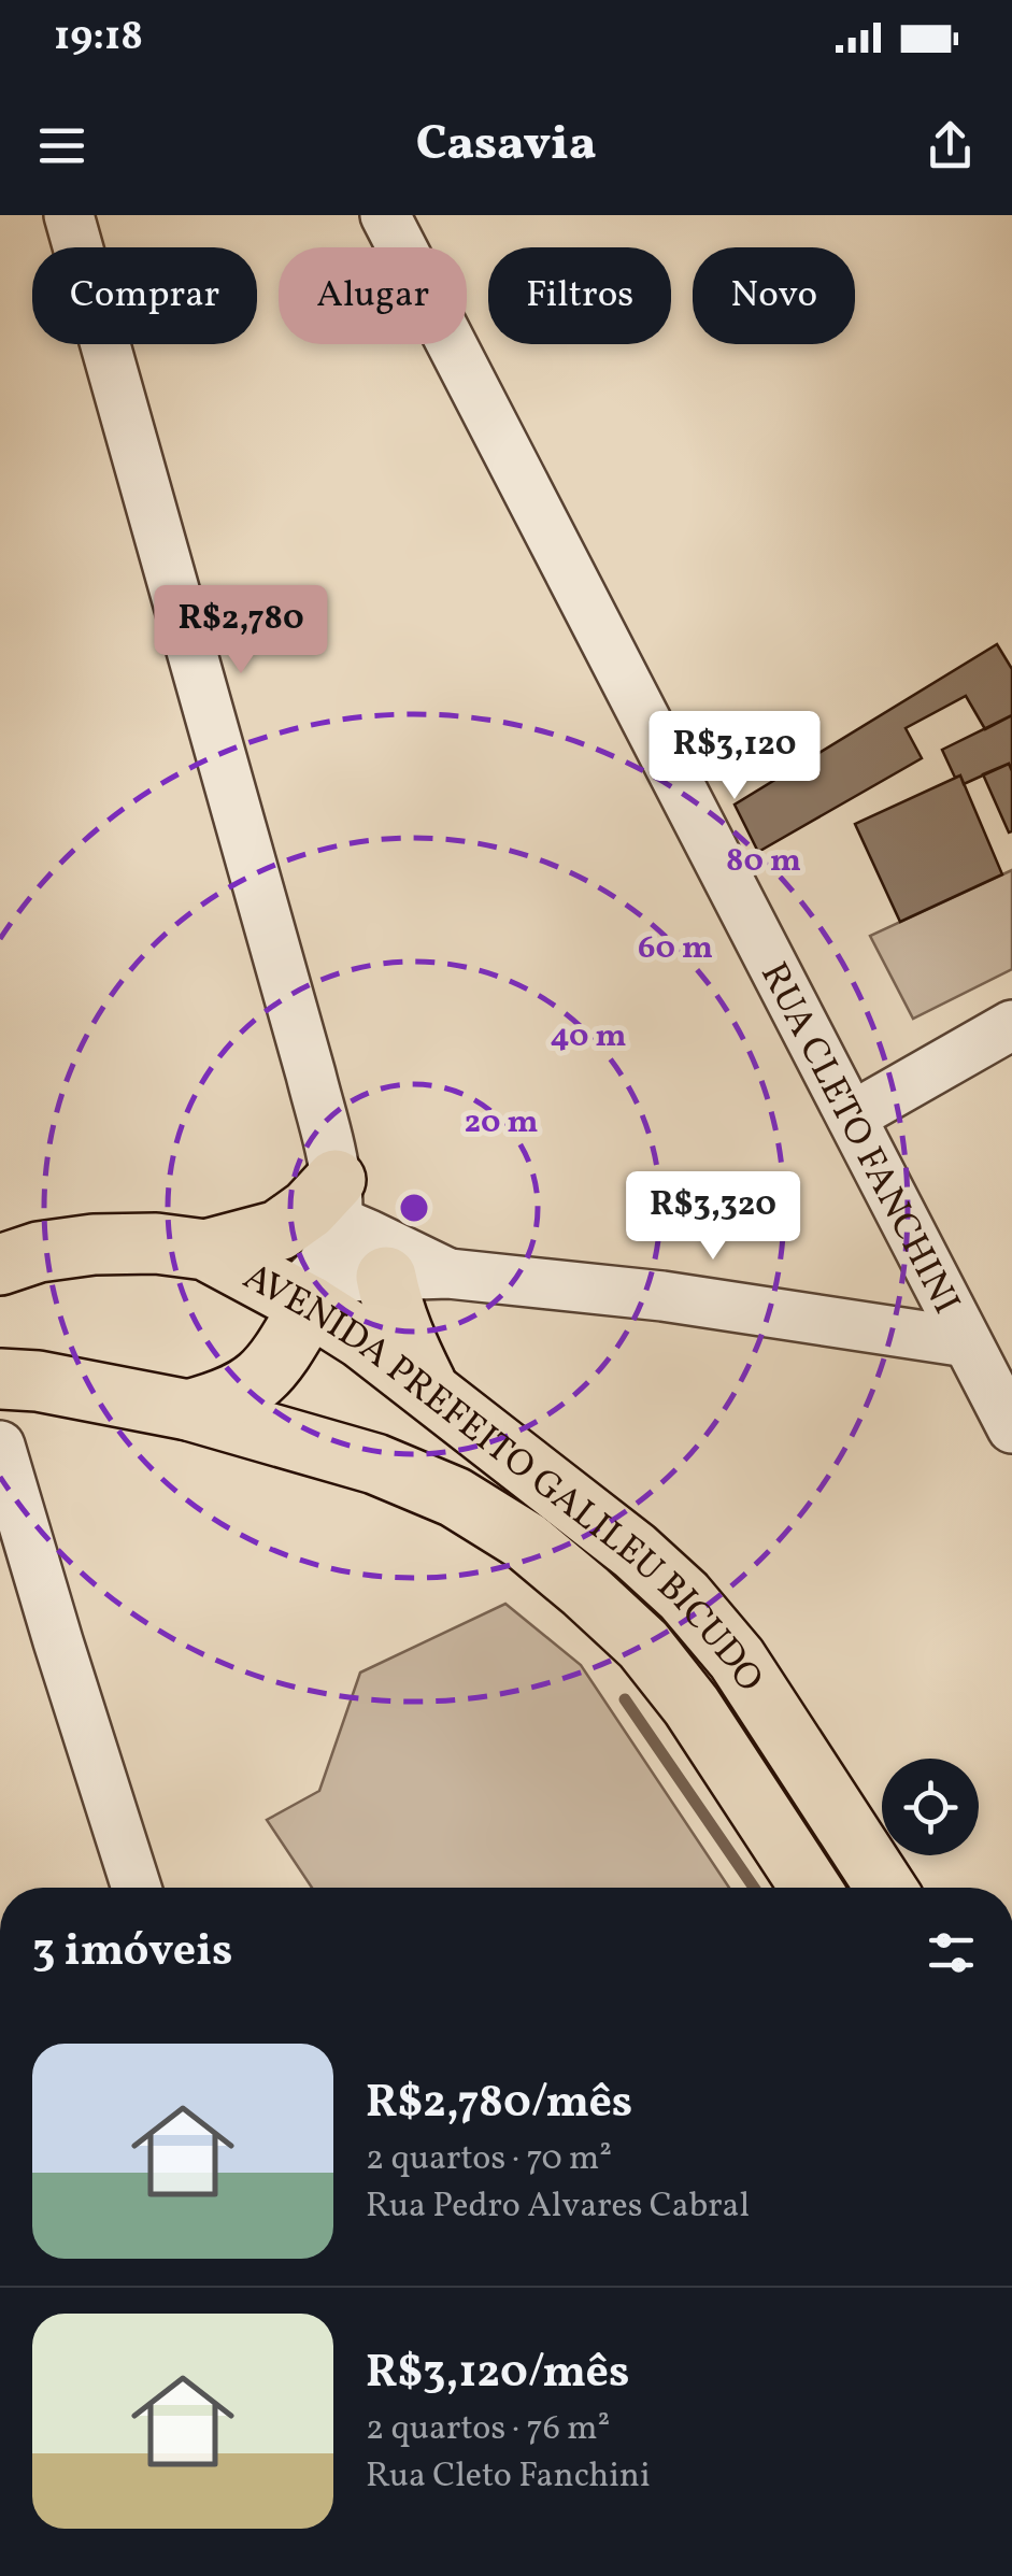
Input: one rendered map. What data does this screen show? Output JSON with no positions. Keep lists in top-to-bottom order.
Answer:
{
  "streets": {
    "main road": ["AVENIDA PREFEITO GALILEU BICUDO"],
    "street": ["RUA CLETO FANCHINI"]
  },
  "page": {
    "status": "19:18",
    "header": "Casavia",
    "chip": [
      "Comprar",
      "Alugar",
      "Filtros",
      "Novo"
    ],
    "price": ["R$2,780", "R$3,120", "R$3,320"],
    "heading": "3 imóveis",
    "list": [
      {
        "name": "R$2,780/mês",
        "note": "2 quartos · 70 m² · Rua Pedro Alvares Cabral"
      },
      {
        "name": "R$3,120/mês",
        "note": "2 quartos · 76 m² · Rua Cleto Fanchini"
      }
    ]
  },
  "rings": [
    "80 m",
    "60 m",
    "40 m",
    "20 m"
  ]
}
